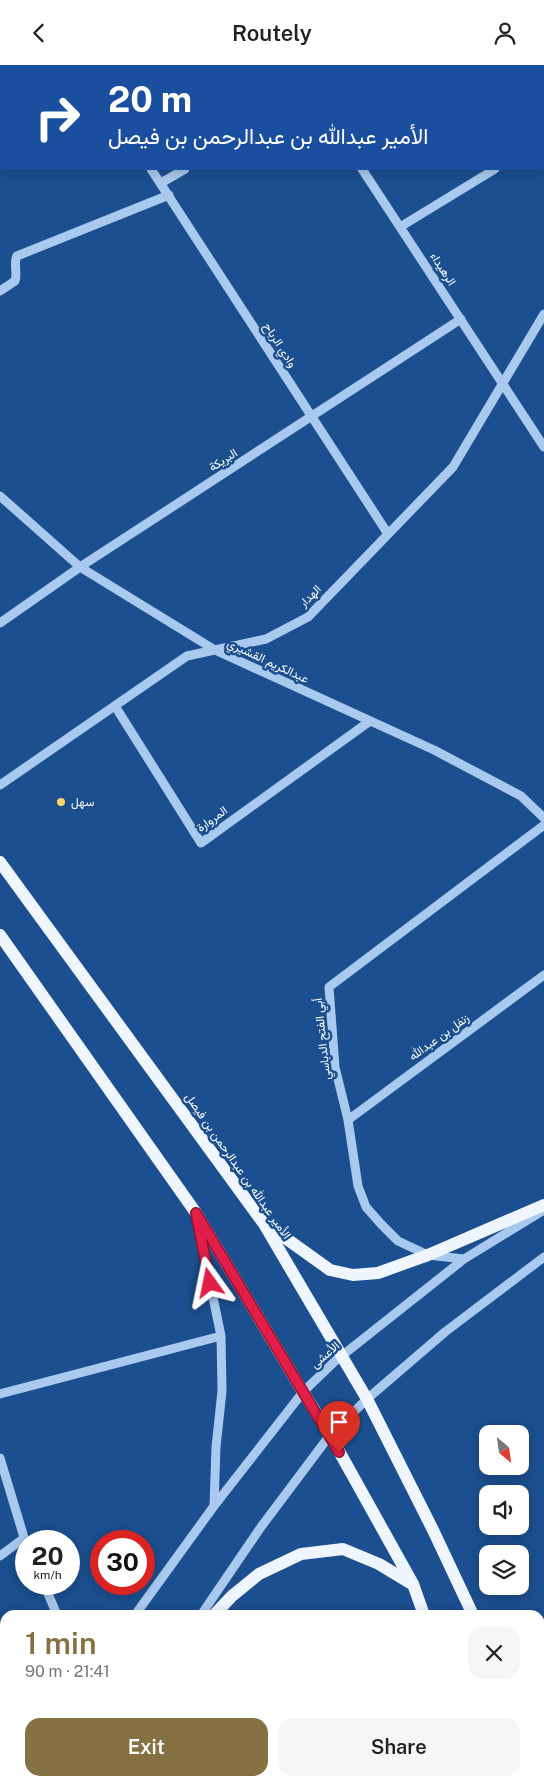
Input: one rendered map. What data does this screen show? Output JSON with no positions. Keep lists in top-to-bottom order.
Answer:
{
  "streets": {
    "main road": ["الأمير عبدالله بن عبدالرحمن بن فيصل"],
    "street": [
      "الرهيداء",
      "وادي الرباح",
      "البريكة",
      "الهدار",
      "عبدالكريم القشيري",
      "المروارة",
      "زنفل بن عبدالله",
      "أبي الفتح الدباسي",
      "الأعشى"
    ]
  },
  "crossings": [
    ["الرهيداء", "البريكة"],
    ["الرهيداء", "الهدار"],
    ["وادي الرباح", "البريكة"],
    ["وادي الرباح", "الهدار"],
    ["البريكة", "عبدالكريم القشيري"],
    ["الهدار", "عبدالكريم القشيري"],
    ["الهدار", "المروارة"],
    ["عبدالكريم القشيري", "المروارة"],
    ["زنفل بن عبدالله", "أبي الفتح الدباسي"],
    ["أبي الفتح الدباسي", "الأعشى"],
    ["الأمير عبدالله بن عبدالرحمن بن فيصل", "الأعشى"]
  ],
  "places": ["سهل"],
  "north": "bottom right",
  "page": {
    "header": "Routely",
    "turn": ["20 m", "الأمير عبدالله بن عبدالرحمن بن فيصل"],
    "speed": "20 km/h",
    "limit": "30",
    "heading": ["1 min", "90 m · 21:41"],
    "buttons": ["Exit", "Share"]
  }
}
